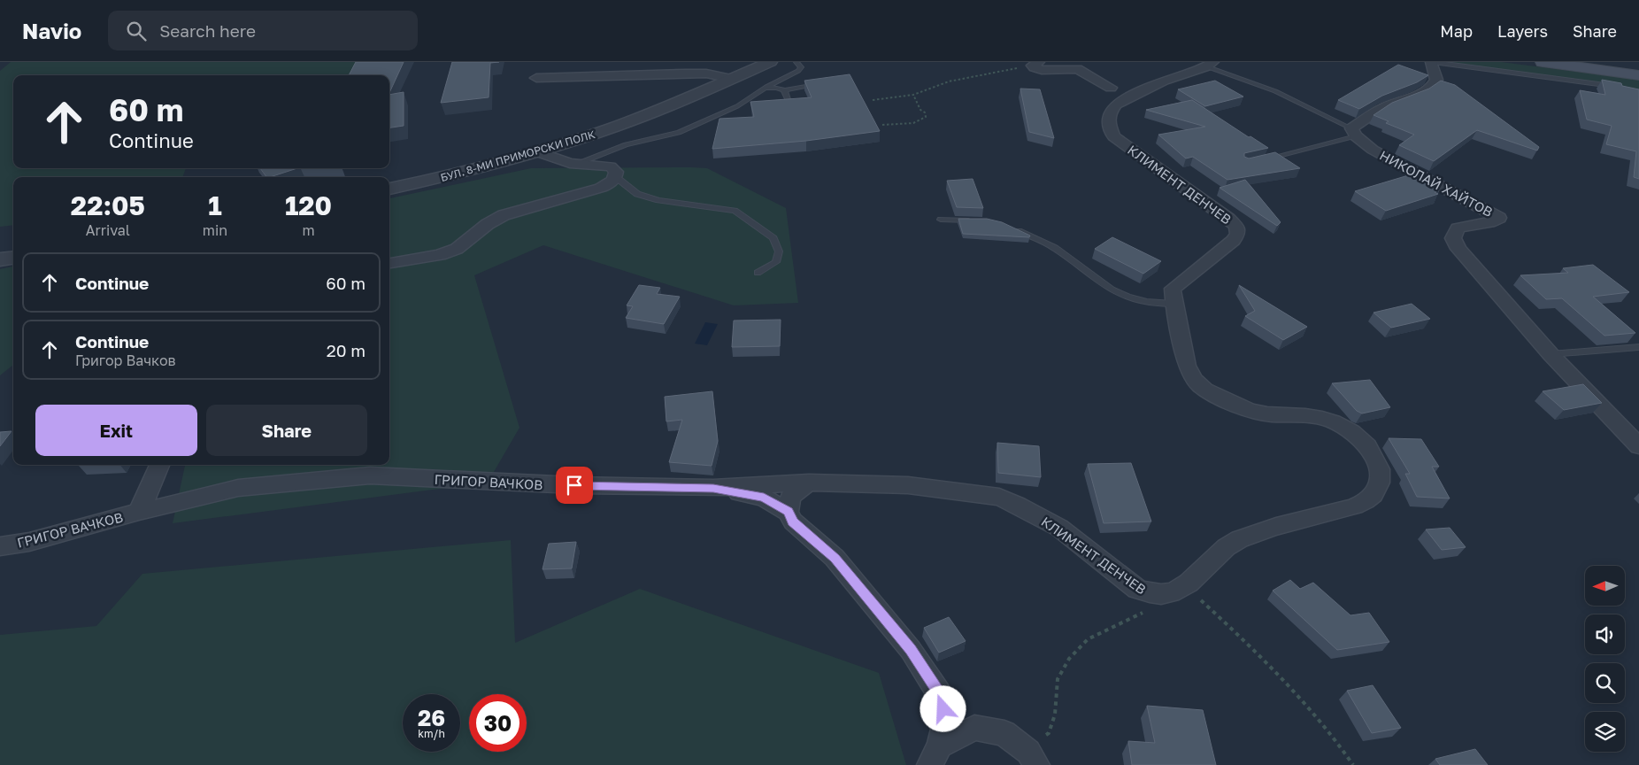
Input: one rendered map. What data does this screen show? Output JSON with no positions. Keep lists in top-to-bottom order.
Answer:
{
  "streets": {
    "street": [
      "БУЛ. 8-МИ ПРИМОРСКИ ПОЛК",
      "НИКОЛАЙ ХАЙТОВ",
      "КЛИМЕНТ ДЕНЧЕВ",
      "ГРИГОР ВАЧКОВ"
    ]
  },
  "crossings": [
    ["КЛИМЕНТ ДЕНЧЕВ", "ГРИГОР ВАЧКОВ"]
  ],
  "north": "left",
  "page": {
    "header": "Navio",
    "search": "Search here",
    "nav": ["Map", "Layers", "Share"],
    "turn": ["60 m", "Continue"],
    "eta": [
      "22:05",
      "Arrival",
      "1",
      "min",
      "120",
      "m"
    ],
    "list": [
      {
        "name": "Continue",
        "value": "60 m"
      },
      {
        "name": "Continue",
        "note": "Григор Вачков",
        "value": "20 m"
      }
    ],
    "buttons": ["Exit", "Share"],
    "speed": "26 km/h",
    "limit": "30"
  }
}
